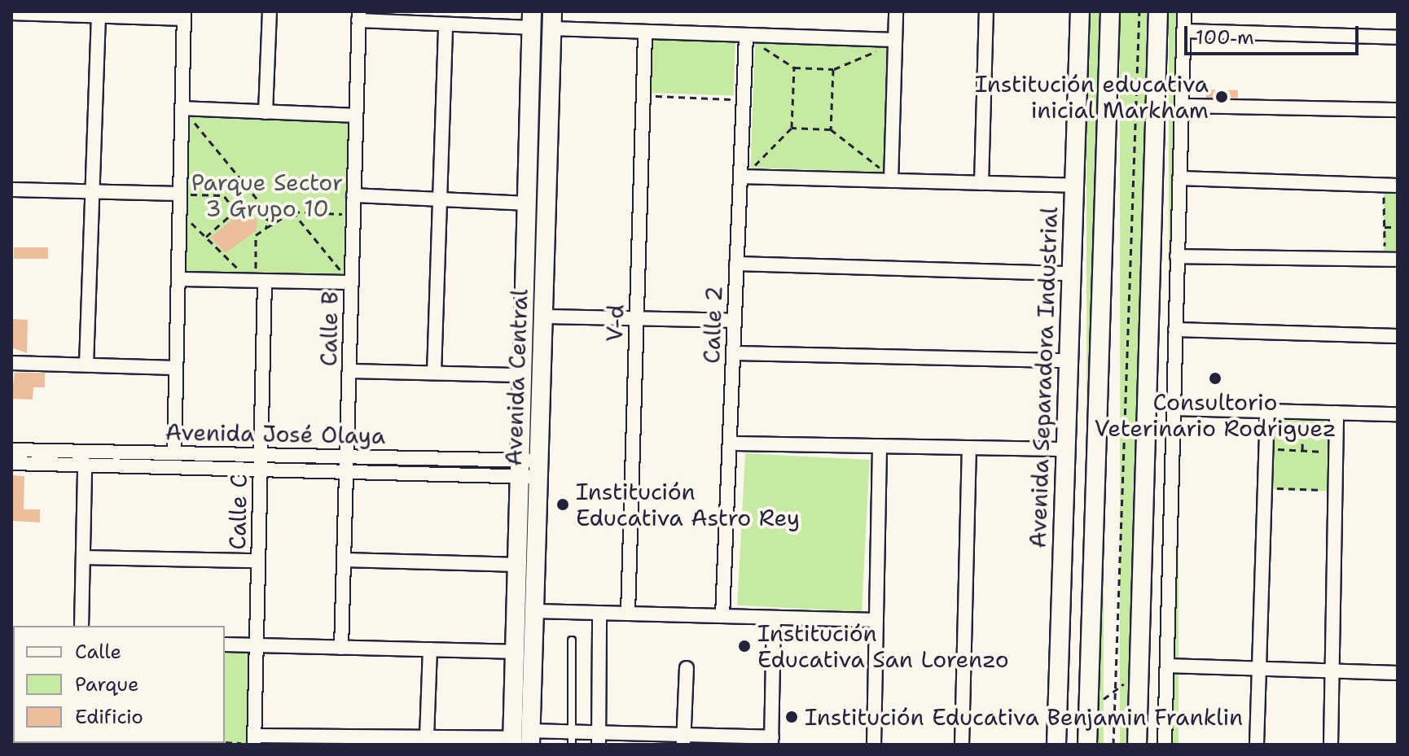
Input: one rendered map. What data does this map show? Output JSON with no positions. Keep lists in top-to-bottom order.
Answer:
{
  "streets": {
    "street": [
      "V-d",
      "Calle 2",
      "Calle B",
      "Avenida Central",
      "Avenida Separadora Industrial",
      "Avenida José Olaya",
      "Calle C"
    ]
  },
  "crossings": [
    ["Calle B", "Avenida José Olaya"],
    ["Avenida Central", "Avenida José Olaya"],
    ["Avenida José Olaya", "Calle C"]
  ],
  "parks": ["Parque Sector 3 Grupo 10"],
  "places": [
    "Institución educativa inicial Markham",
    "Consultorio Veterinario Rodriguez",
    "Institución Educativa Astro Rey",
    "Institución Educativa San Lorenzo",
    "Institución Educativa Benjamin Franklin"
  ],
  "legend": ["Calle", "Parque", "Edificio"],
  "scale_bar": "100 m"
}
